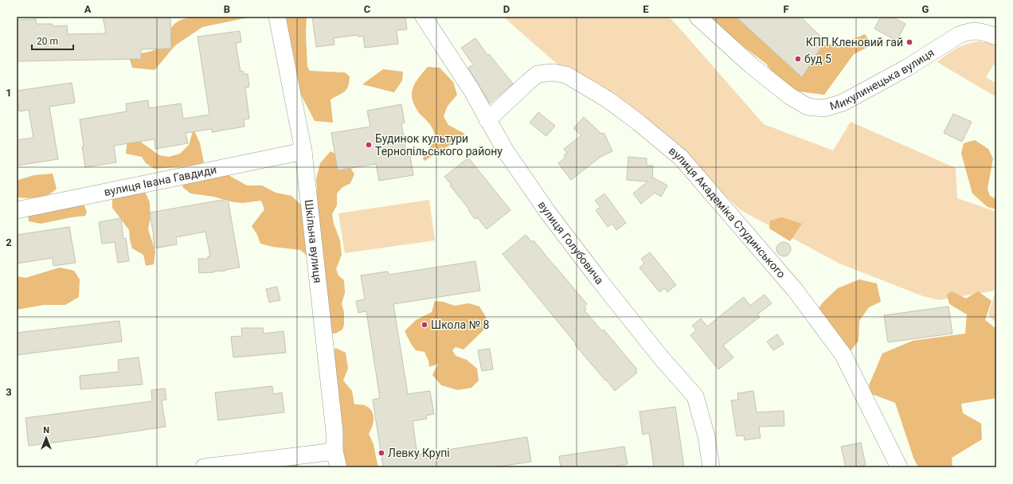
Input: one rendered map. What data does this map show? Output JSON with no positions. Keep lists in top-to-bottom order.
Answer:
{
  "streets": {
    "street": [
      "Микулинецька вулиця",
      "вулиця Івана Гавдиди",
      "вулиця Академіка Студинського",
      "Шкільна вулиця",
      "вулиця Голубовича"
    ]
  },
  "crossings": [
    ["вулиця Івана Гавдиди", "Шкільна вулиця"],
    ["вулиця Академіка Студинського", "вулиця Голубовича"]
  ],
  "places": [
    "КПП Кленовий гай",
    "буд 5",
    "Будинок культури Тернопільського району",
    "Школа № 8",
    "Левку Крупі"
  ],
  "scale_bar": "20 m",
  "north": "top",
  "grid": {
    "columns": [
      "A",
      "B",
      "C",
      "D",
      "E",
      "F",
      "G"
    ],
    "rows": ["1", "2", "3"]
  }
}
